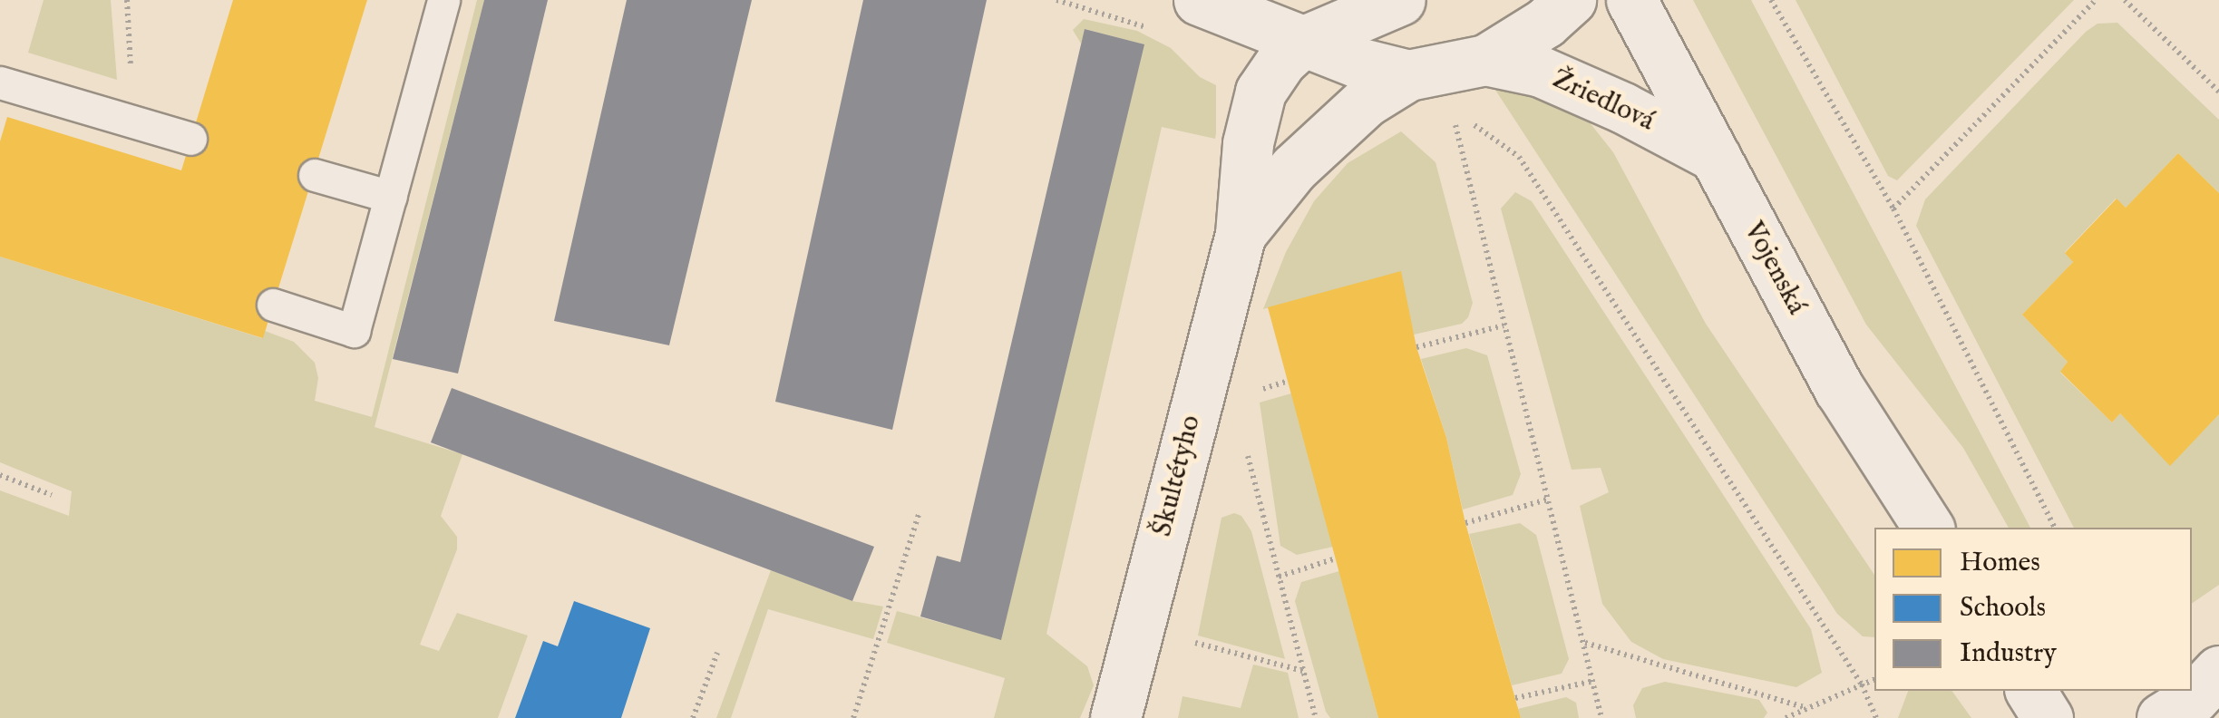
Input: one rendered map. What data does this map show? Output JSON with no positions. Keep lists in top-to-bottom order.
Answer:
{
  "streets": {
    "street": ["Žriedlová", "Vojenská", "Škultétyho"]
  },
  "crossings": [
    ["Žriedlová", "Vojenská"],
    ["Žriedlová", "Škultétyho"]
  ],
  "legend": ["Homes", "Schools", "Industry"]
}
